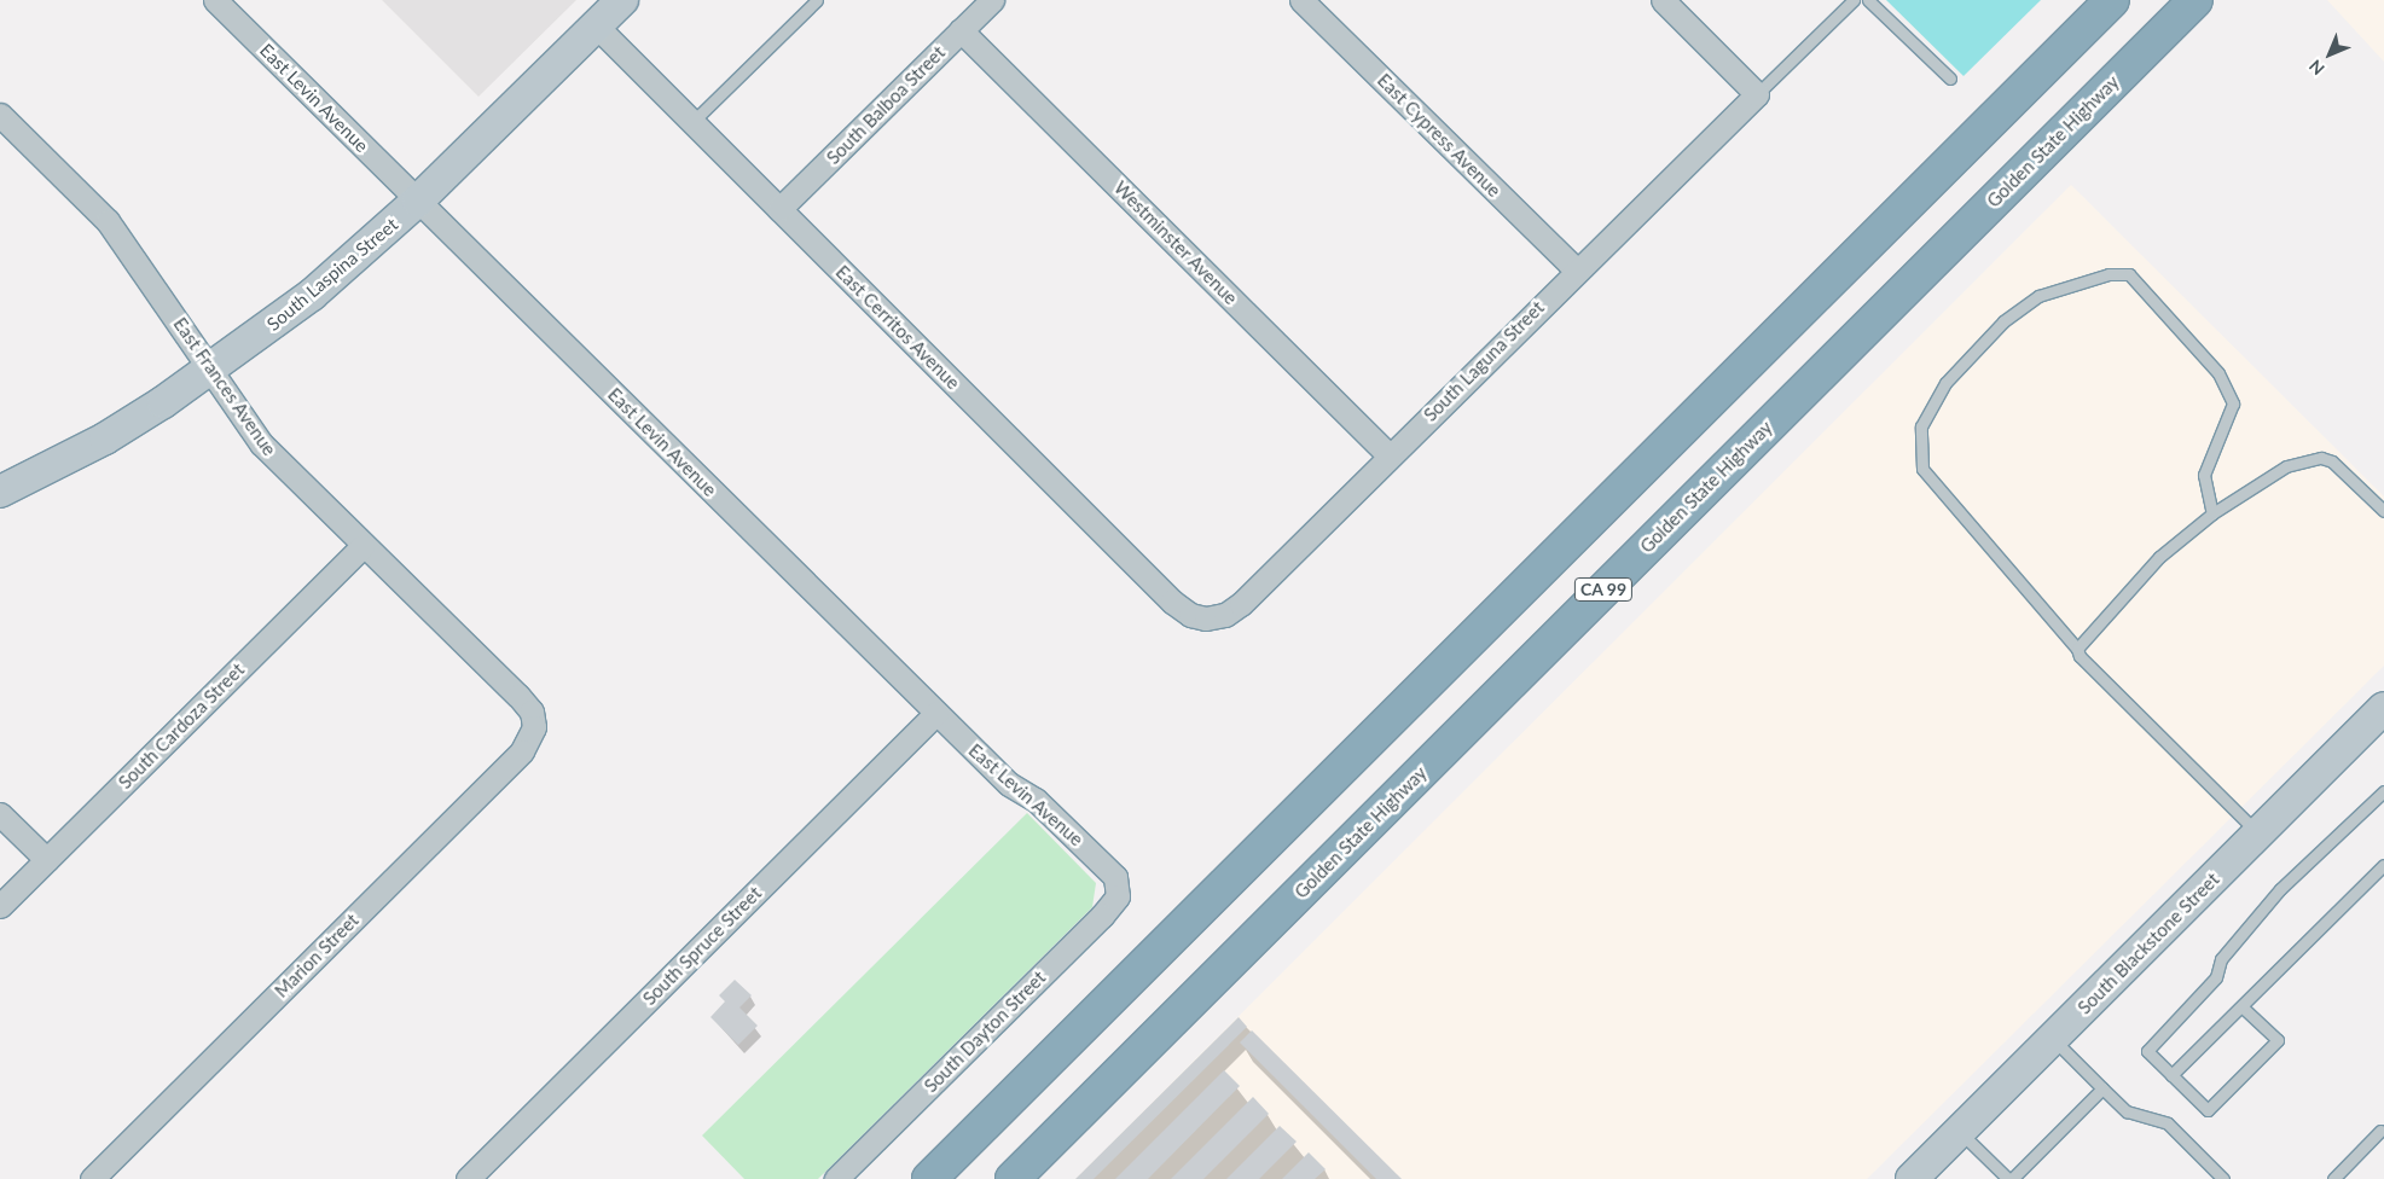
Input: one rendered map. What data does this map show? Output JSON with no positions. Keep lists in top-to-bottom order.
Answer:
{
  "streets": {
    "highway": ["Golden State Highway", "CA 99"],
    "street": [
      "East Levin Avenue",
      "South Balboa Street",
      "East Cypress Avenue",
      "Westminster Avenue",
      "South Laspina Street",
      "East Cerritos Avenue",
      "South Laguna Street",
      "East Frances Avenue",
      "South Cardoza Street",
      "South Blackstone Street",
      "South Spruce Street",
      "Marion Street",
      "South Dayton Street"
    ]
  },
  "crossings": [
    ["East Levin Avenue", "South Laspina Street"],
    ["East Levin Avenue", "South Spruce Street"],
    ["East Levin Avenue", "South Dayton Street"],
    ["South Balboa Street", "Westminster Avenue"],
    ["South Balboa Street", "East Cerritos Avenue"],
    ["East Cypress Avenue", "South Laguna Street"],
    ["Westminster Avenue", "South Laguna Street"],
    ["South Laspina Street", "East Cerritos Avenue"],
    ["South Laspina Street", "East Frances Avenue"],
    ["East Cerritos Avenue", "South Laguna Street"],
    ["East Frances Avenue", "South Cardoza Street"],
    ["East Frances Avenue", "Marion Street"]
  ],
  "north": "bottom left"
}
